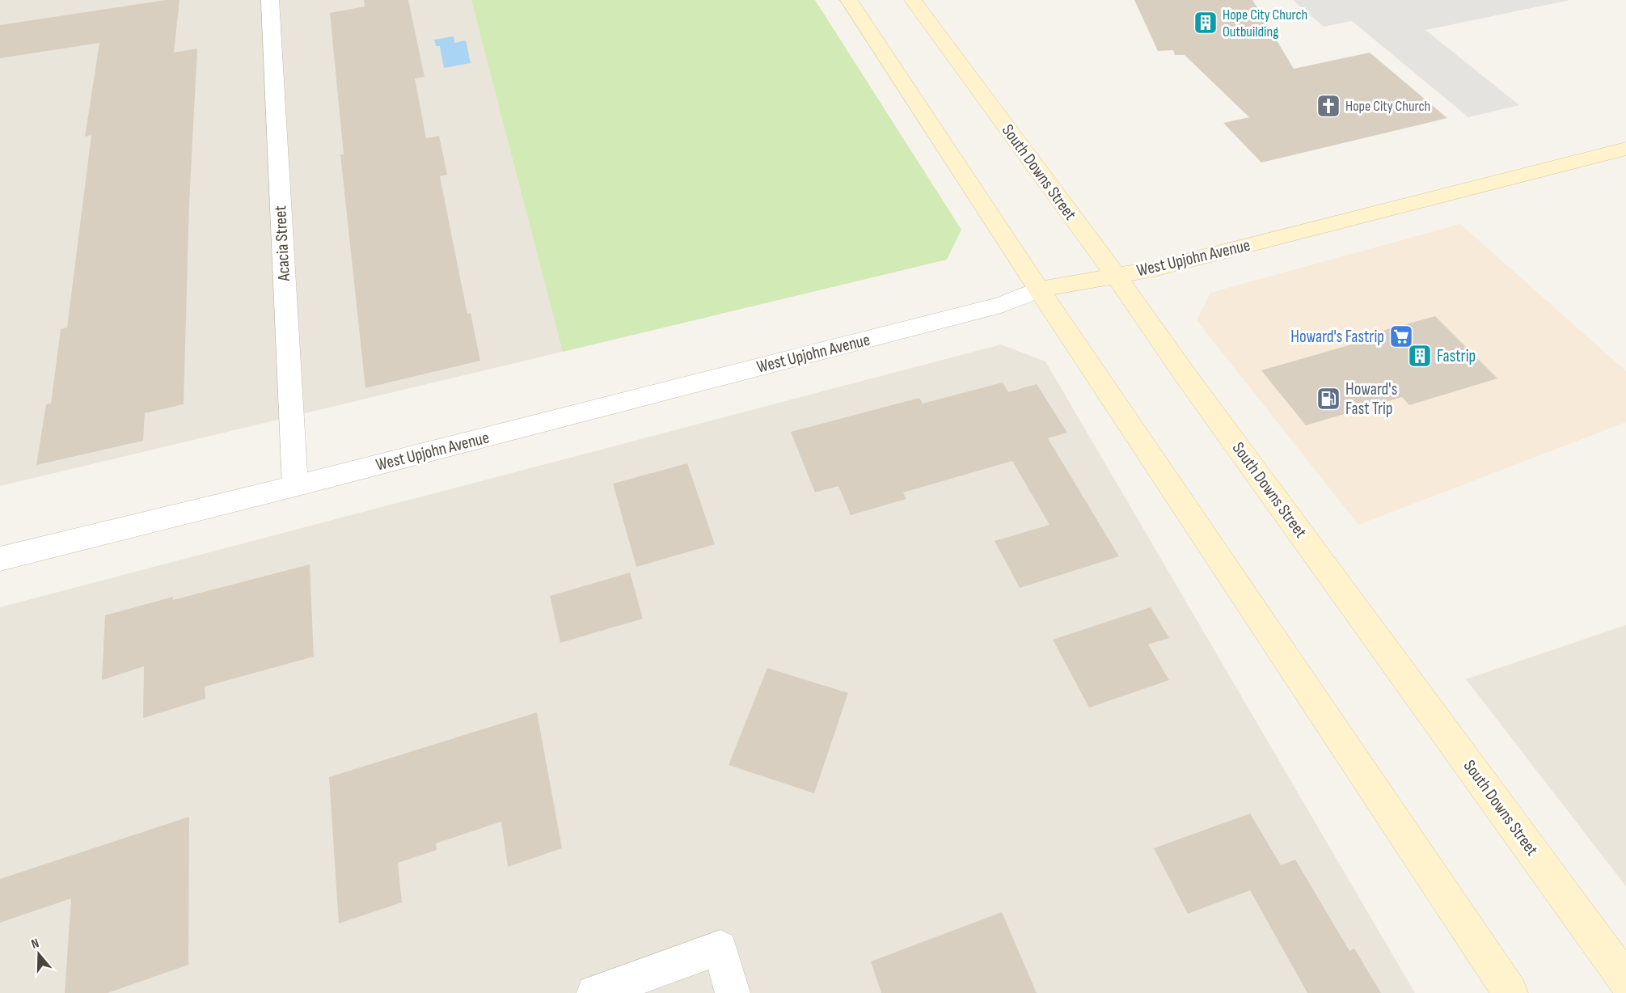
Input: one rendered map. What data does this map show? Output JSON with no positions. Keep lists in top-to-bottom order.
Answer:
{
  "streets": {
    "main road": ["South Downs Street", "West Upjohn Avenue"],
    "street": ["Acacia Street"]
  },
  "crossings": [
    ["South Downs Street", "West Upjohn Avenue"],
    ["Acacia Street", "West Upjohn Avenue"]
  ],
  "places": {
    "building": ["Hope City Church Outbuilding", "Fastrip"],
    "church": ["Hope City Church"],
    "supermarket": ["Howard's Fastrip"],
    "fuel station": ["Howard's Fast Trip"]
  },
  "north": "top"
}
